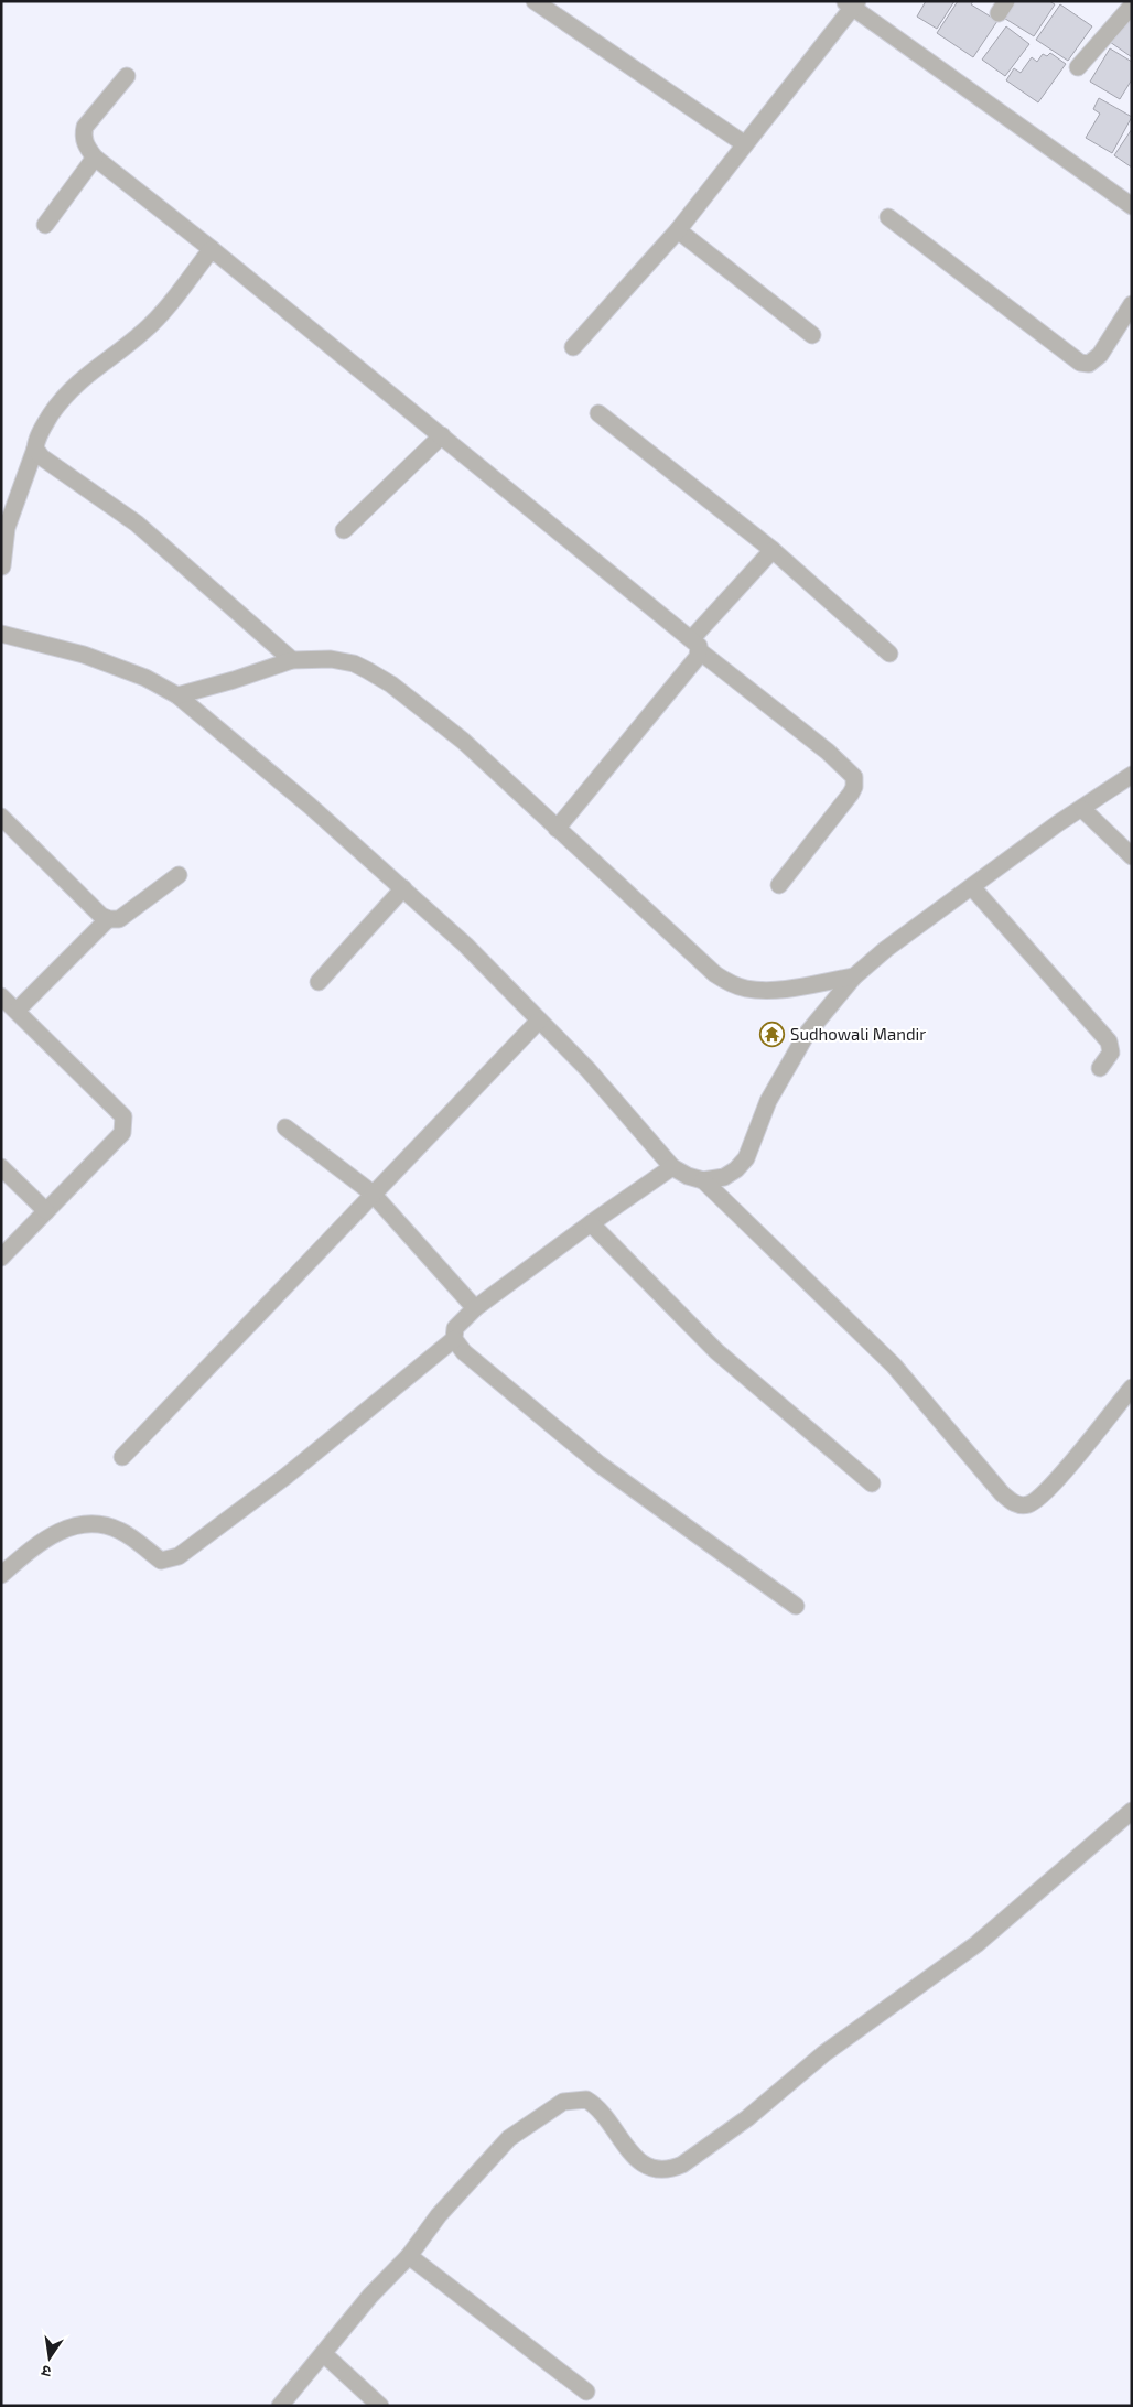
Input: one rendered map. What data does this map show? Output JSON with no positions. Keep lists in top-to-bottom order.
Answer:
{
  "places": {
    "temple": ["Sudhowali Mandir"]
  },
  "north": "bottom"
}
